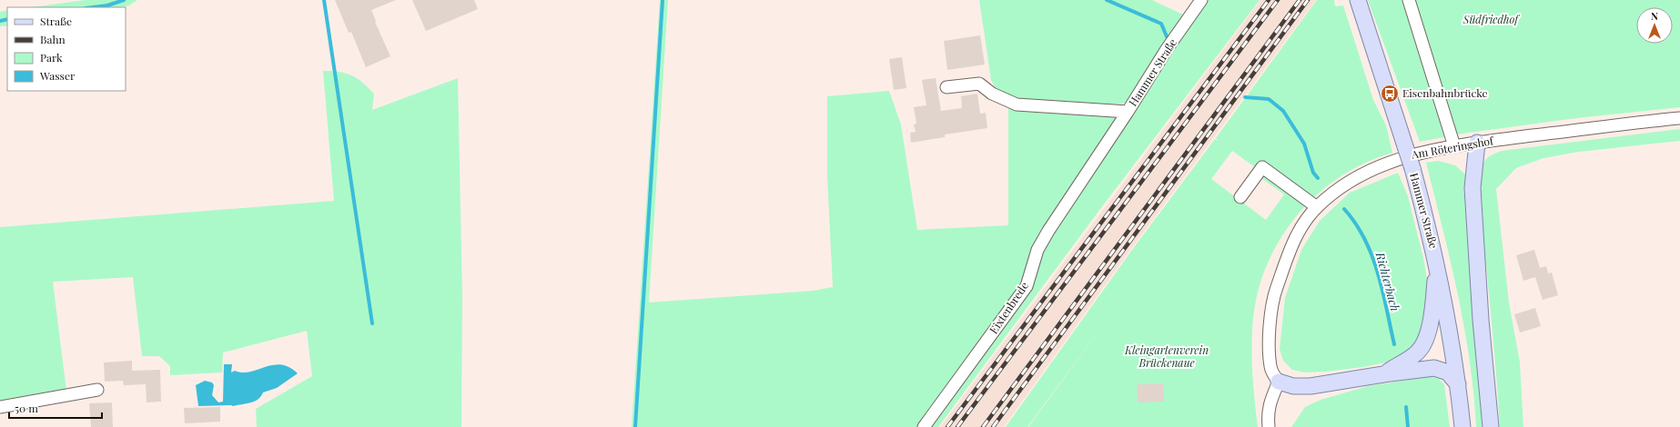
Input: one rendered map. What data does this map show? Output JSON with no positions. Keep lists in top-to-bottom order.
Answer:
{
  "streets": {
    "main road": ["Hammer Straße"],
    "street": ["Am Röteringshof", "Eixtenbrede"]
  },
  "crossings": [
    ["Hammer Straße", "Eixtenbrede"]
  ],
  "water": ["Richterbach"],
  "parks": ["Südfriedhof", "Kleingartenverein Brückenaue"],
  "places": {
    "bus stop": ["Eisenbahnbrücke"]
  },
  "legend": [
    "Straße",
    "Bahn",
    "Park",
    "Wasser"
  ],
  "scale_bar": "50 m",
  "north": "top"
}
